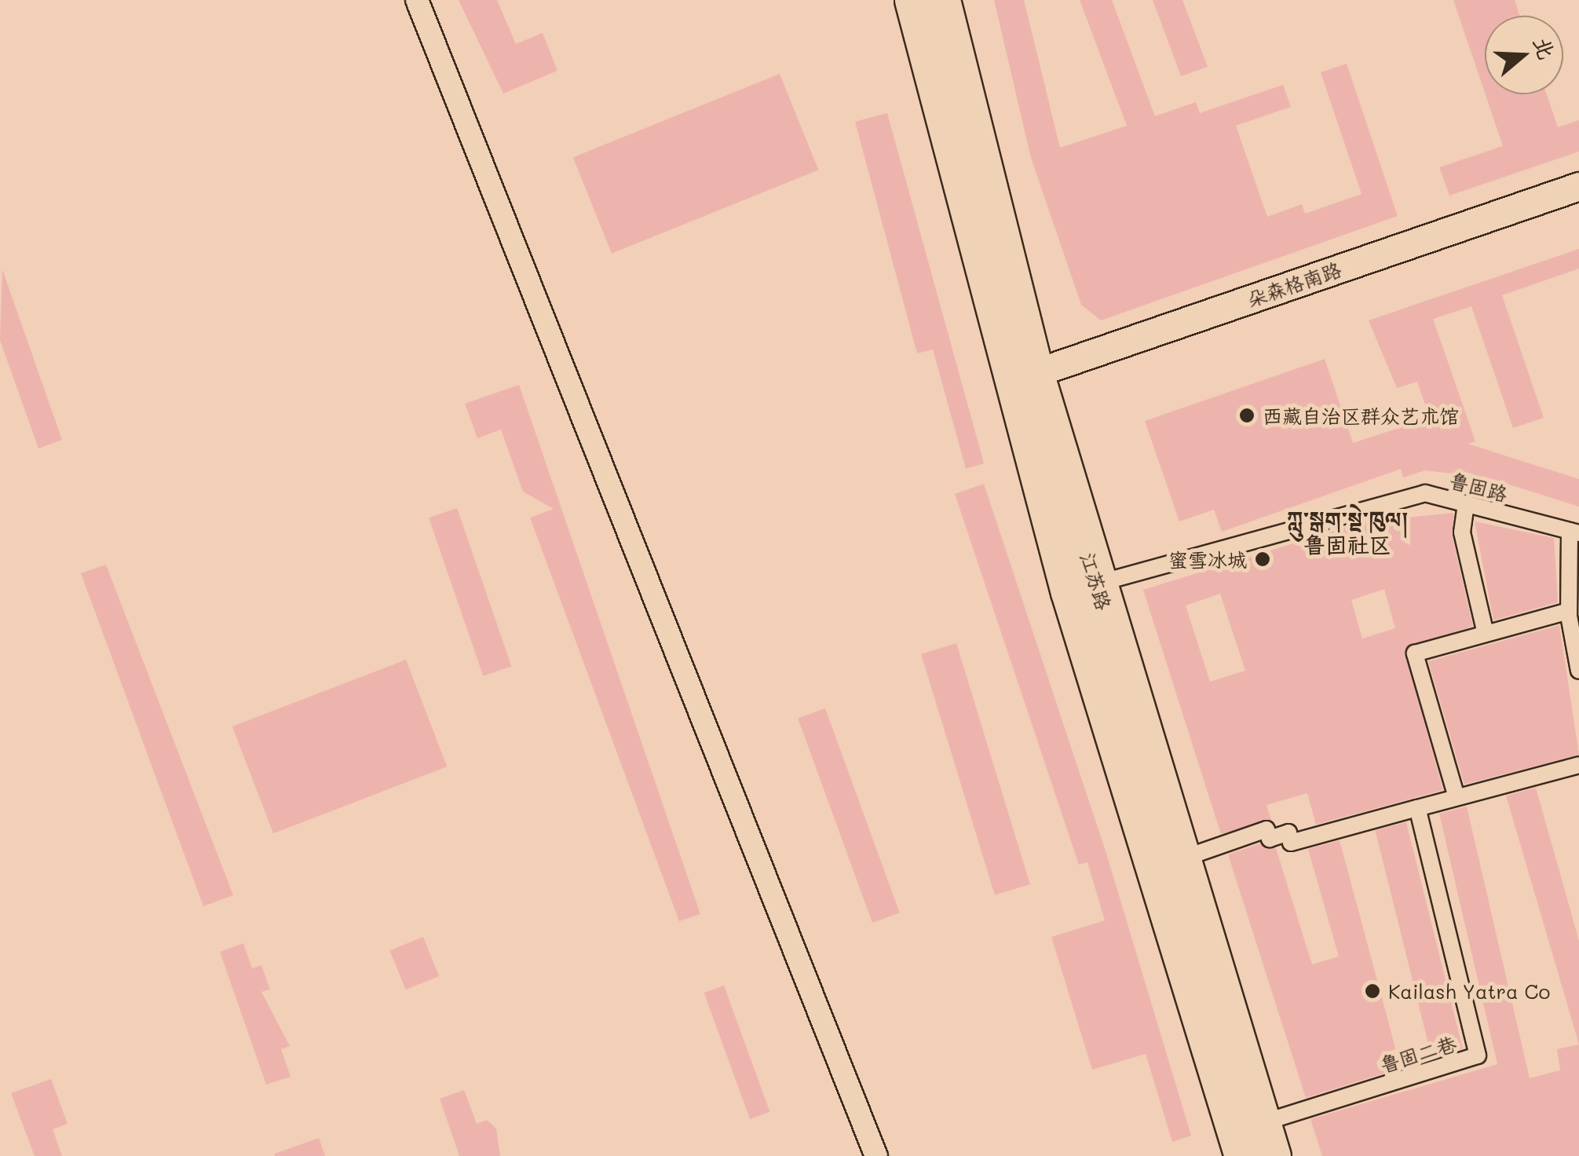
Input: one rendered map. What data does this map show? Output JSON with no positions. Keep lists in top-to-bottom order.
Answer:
{
  "streets": {
    "highway": ["江苏路"],
    "street": ["朵森格南路", "鲁固路", "鲁固二巷"]
  },
  "crossings": [
    ["朵森格南路", "江苏路"],
    ["鲁固路", "江苏路"],
    ["江苏路", "鲁固二巷"]
  ],
  "districts": ["ཀླུ་སྒུག་སྡེ་ཁུལ། 鲁固社区"],
  "places": ["西藏自治区群众艺术馆", "蜜雪冰城", "Kailash Yatra Co"],
  "north": "right"
}
